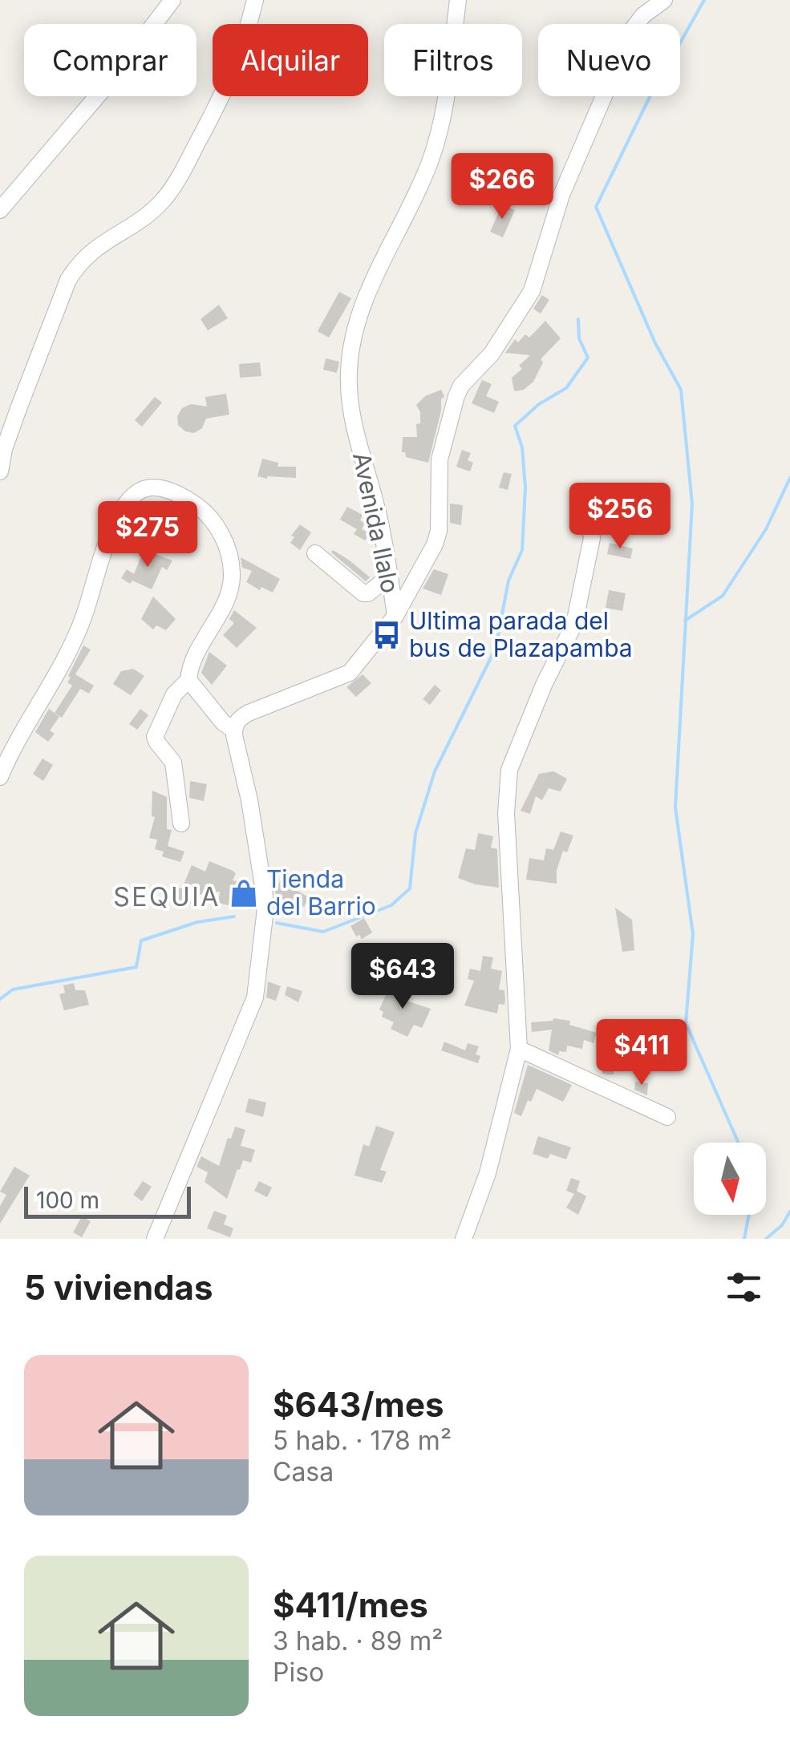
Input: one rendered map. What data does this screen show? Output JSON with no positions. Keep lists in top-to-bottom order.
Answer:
{
  "streets": {
    "street": ["Avenida Ilalo"]
  },
  "districts": ["SEQUIA"],
  "places": {
    "bus stop": ["Ultima parada del bus de Plazapamba"],
    "shop": ["Tienda del Barrio"]
  },
  "scale_bar": "100 m",
  "north": "bottom",
  "page": {
    "chip": [
      "Comprar",
      "Alquilar",
      "Filtros",
      "Nuevo"
    ],
    "price": [
      "$266",
      "$256",
      "$275",
      "$643",
      "$411"
    ],
    "scale": "100 m",
    "heading": "5 viviendas",
    "list": [
      {
        "name": "$643/mes",
        "note": "5 hab. · 178 m² · Casa"
      },
      {
        "name": "$411/mes",
        "note": "3 hab. · 89 m² · Piso"
      }
    ]
  }
}
